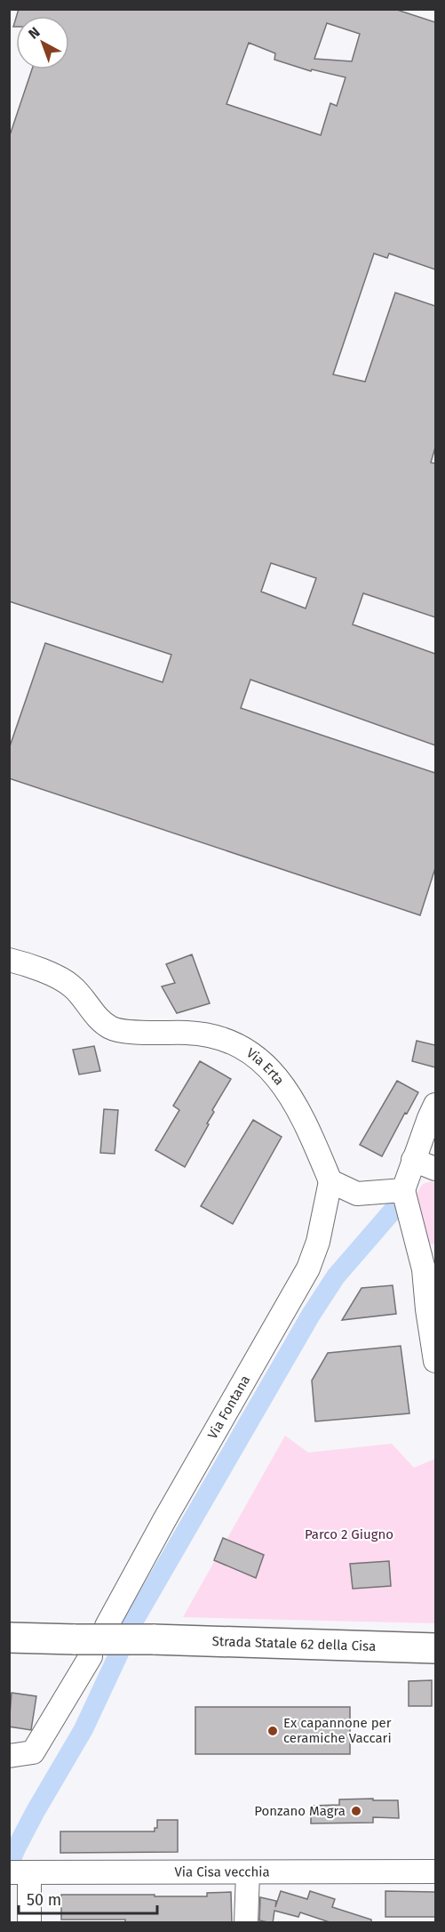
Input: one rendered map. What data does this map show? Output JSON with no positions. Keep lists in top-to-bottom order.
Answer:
{
  "streets": {
    "main road": ["Strada Statale 62 della Cisa"],
    "street": ["Via Erta", "Via Fontana", "Via Cisa vecchia"]
  },
  "crossings": [
    ["Via Erta", "Via Fontana"]
  ],
  "parks": ["Parco 2 Giugno"],
  "places": ["Ex capannone per ceramiche Vaccari", "Ponzano Magra"],
  "scale_bar": "50 m",
  "north": "top left"
}
